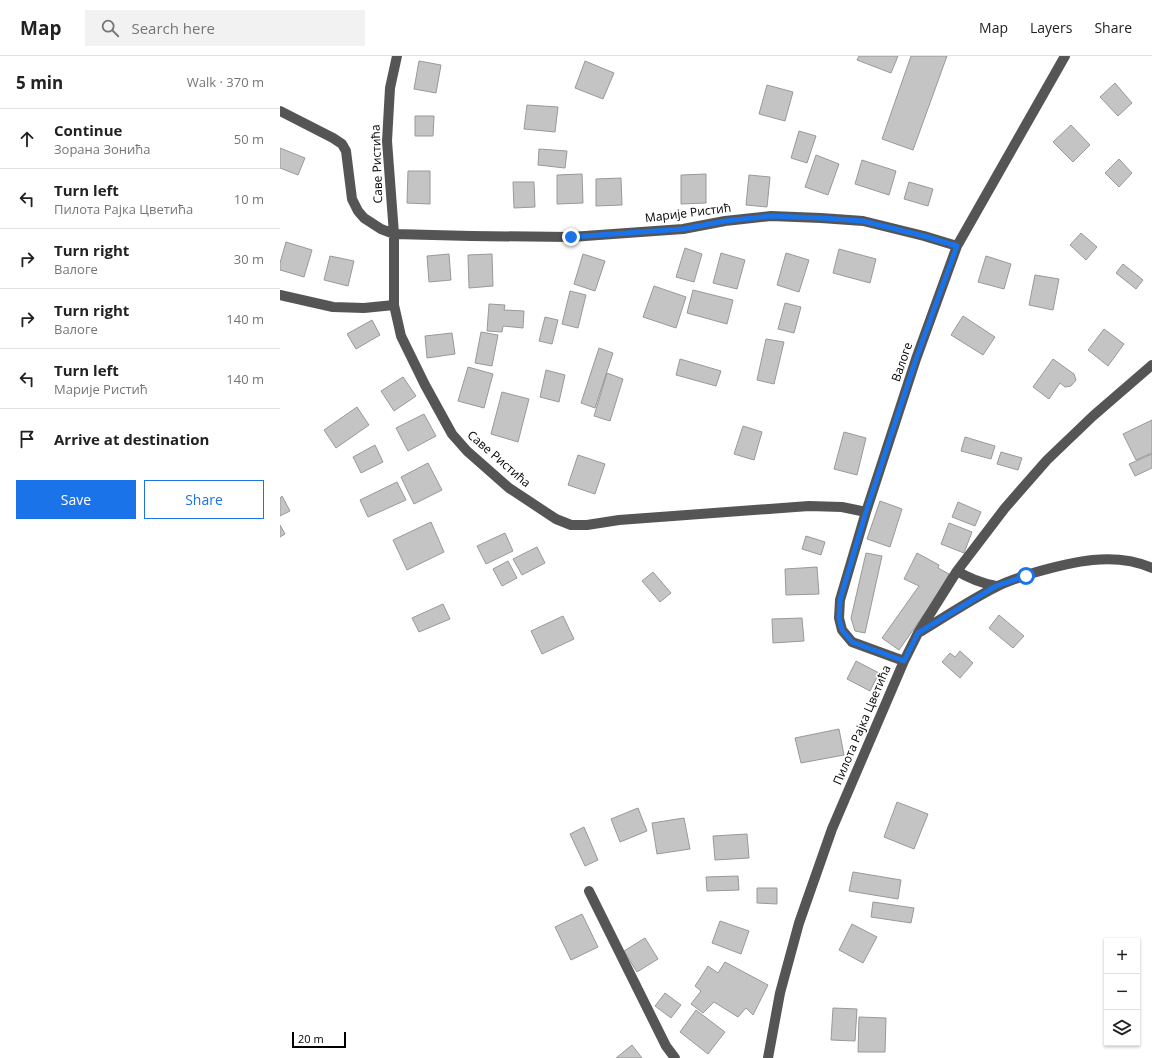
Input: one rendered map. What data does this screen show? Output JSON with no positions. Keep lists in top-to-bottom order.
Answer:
{
  "streets": {
    "street": [
      "Саве Ристића",
      "Марије Ристић",
      "Валоге",
      "Пилота Рајка Цветића"
    ]
  },
  "crossings": [
    ["Саве Ристића", "Марије Ристић"],
    ["Саве Ристића", "Валоге"],
    ["Марије Ристић", "Валоге"],
    ["Валоге", "Пилота Рајка Цветића"]
  ],
  "scale_bar": "20 m",
  "page": {
    "header": "Map",
    "search": "Search here",
    "nav": ["Map", "Layers", "Share"],
    "heading": ["5 min", "Walk · 370 m"],
    "list": [
      ["Continue", "Зорана Зонића", "50 m"],
      ["Turn left", "Пилота Рајка Цветића", "10 m"],
      ["Turn right", "Валоге", "30 m"],
      ["Turn right", "Валоге", "140 m"],
      ["Turn left", "Марије Ристић", "140 m"],
      "Arrive at destination"
    ],
    "buttons": ["Save", "Share"],
    "map_buttons": ["+", "−"],
    "scale": "20 m"
  }
}
